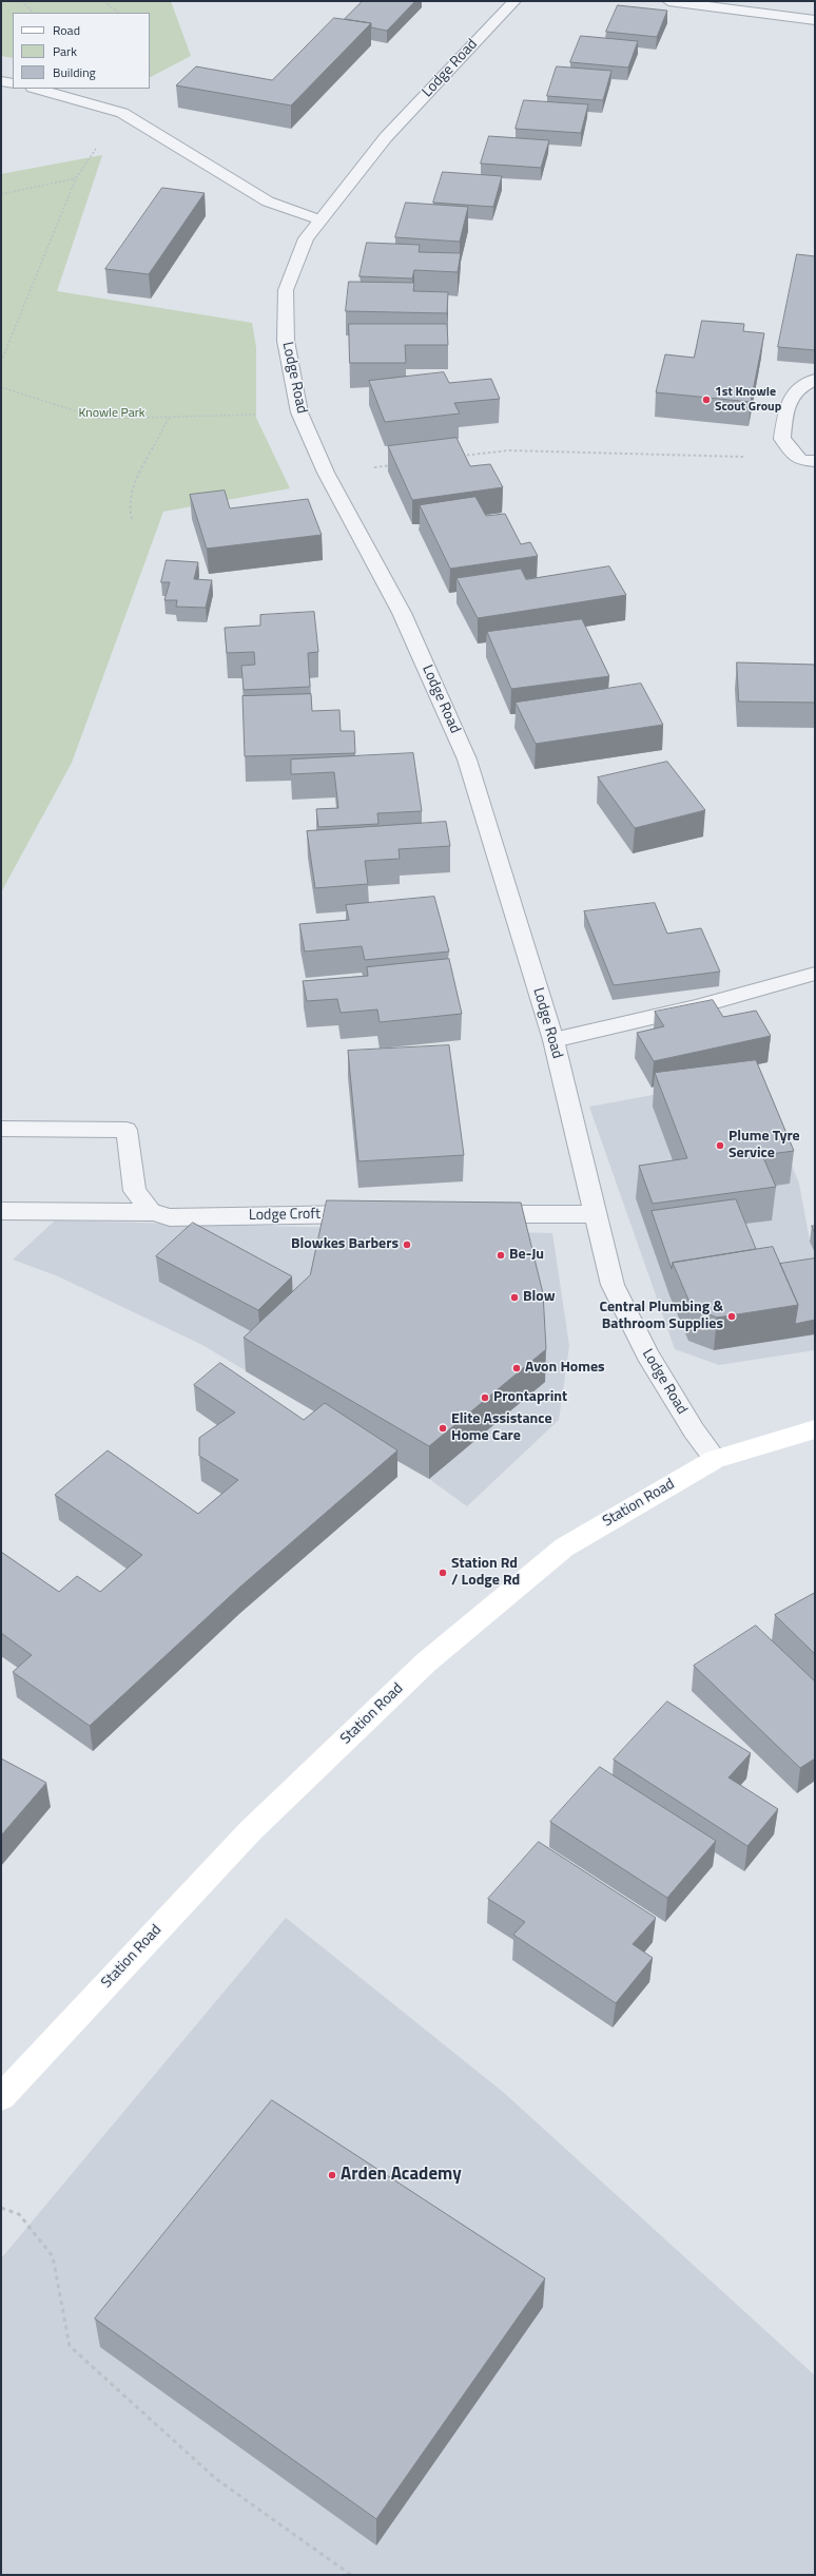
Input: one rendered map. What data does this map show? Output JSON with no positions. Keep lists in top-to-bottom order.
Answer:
{
  "streets": {
    "main road": ["Station Road"],
    "street": ["Lodge Road", "Lodge Croft"]
  },
  "crossings": [
    ["Lodge Road", "Station Road"]
  ],
  "parks": ["Knowle Park"],
  "places": [
    "1st Knowle Scout Group",
    "Plume Tyre Service",
    "Blowkes Barbers",
    "Be-Ju",
    "Blow",
    "Central Plumbing & Bathroom Supplies",
    "Avon Homes",
    "Prontaprint",
    "Elite Assistance Home Care",
    "Station Rd / Lodge Rd",
    "Arden Academy"
  ],
  "legend": ["Road", "Park", "Building"]
}
